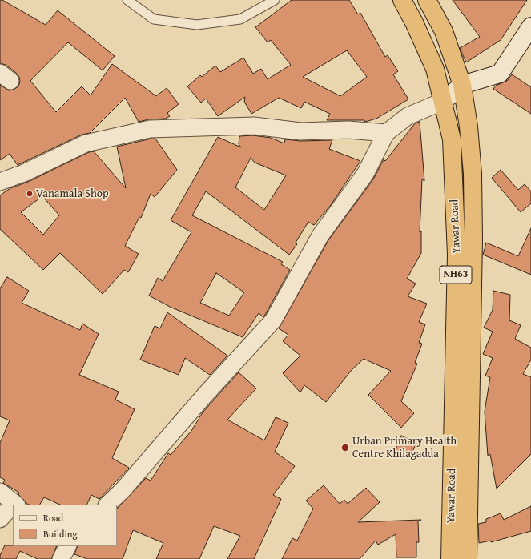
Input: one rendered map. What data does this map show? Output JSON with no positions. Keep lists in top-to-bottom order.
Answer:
{
  "streets": {
    "highway": ["Yawar Road", "NH63"]
  },
  "places": ["Vanamala Shop", "Urban Primary Health Centre Khilagadda"],
  "legend": ["Road", "Building"]
}
